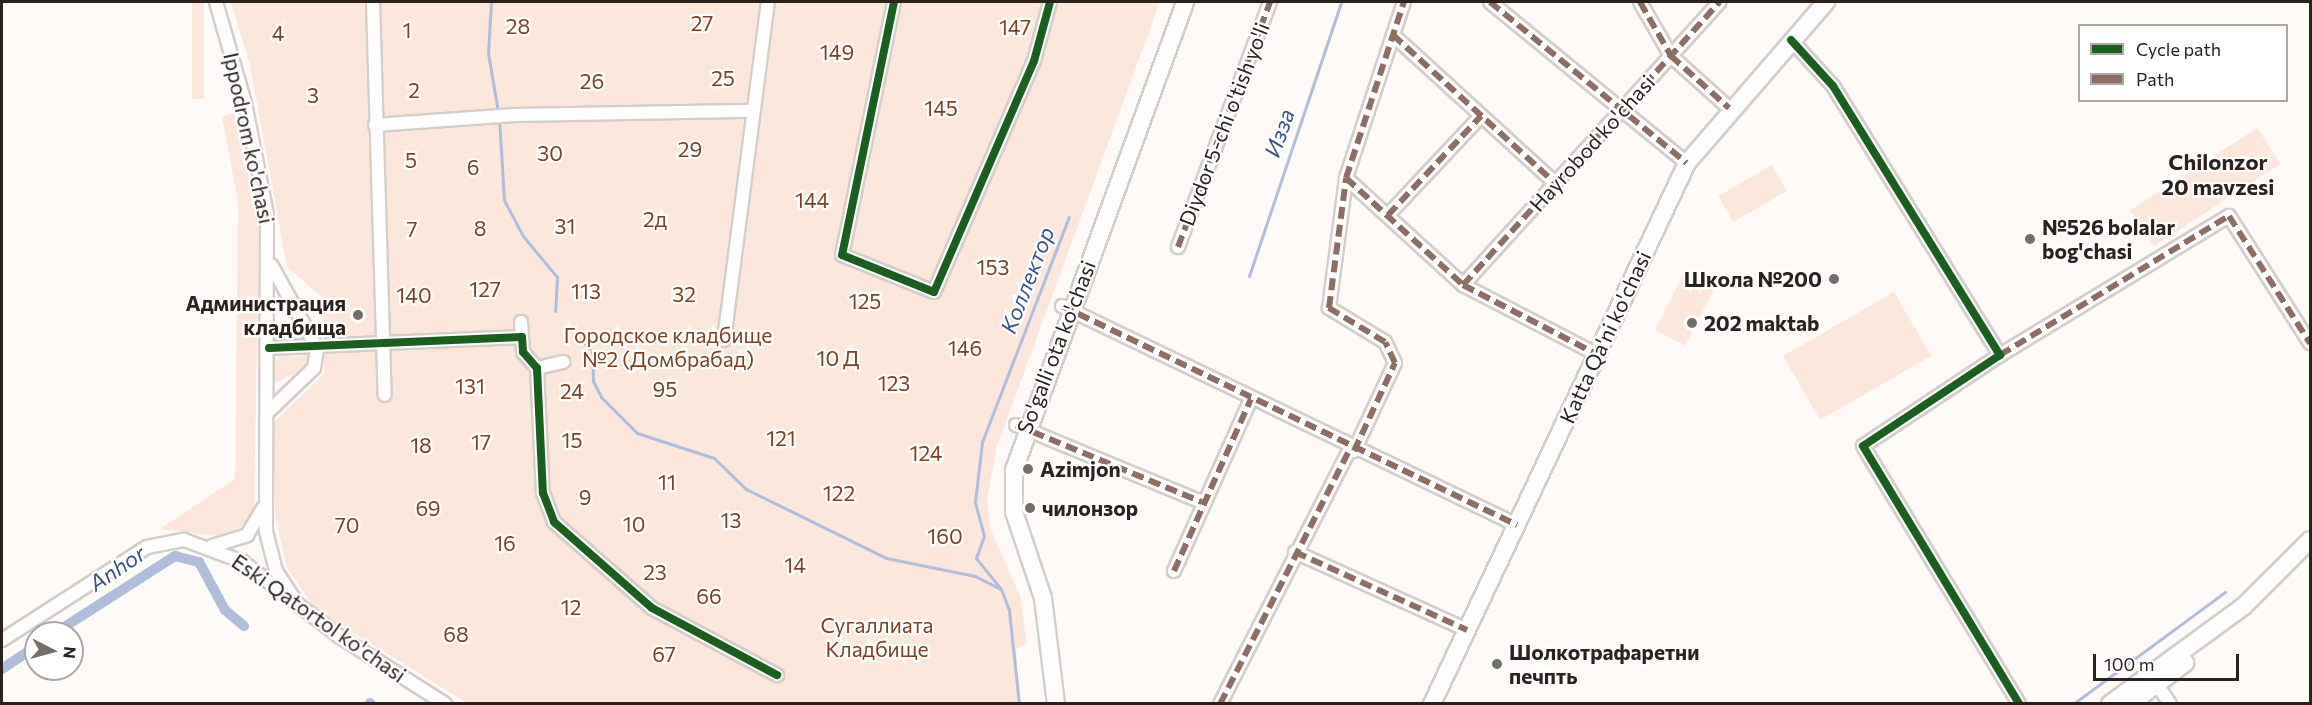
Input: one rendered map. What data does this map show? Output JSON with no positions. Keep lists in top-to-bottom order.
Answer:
{
  "streets": {
    "main road": ["Katta Qa'ni ko'chasi", "So'galli ota ko'chasi"],
    "street": [
      "Diydor 5-chi o'tish yo'li",
      "Ippodrom ko'chasi",
      "Hayrobod ko'chasi",
      "Eski Qatortol ko'chasi"
    ]
  },
  "crossings": [
    ["Ippodrom ko'chasi", "Eski Qatortol ko'chasi"]
  ],
  "districts": ["Chilonzor 20 mavzesi"],
  "water": ["Изза", "Коллектор", "Anhor"],
  "parks": [
    "27",
    "28",
    "147",
    "1",
    "4",
    "149",
    "25",
    "26",
    "2",
    "3",
    "145",
    "29",
    "30",
    "5",
    "6",
    "144",
    "2д",
    "31",
    "8",
    "7",
    "153",
    "127",
    "113",
    "32",
    "140",
    "125",
    "Городское кладбище №2 (Домбрабад)",
    "146",
    "10 Д",
    "123",
    "131",
    "95",
    "24",
    "121",
    "15",
    "17",
    "18",
    "124",
    "11",
    "122",
    "9",
    "69",
    "13",
    "10",
    "70",
    "160",
    "16",
    "14",
    "23",
    "66",
    "12",
    "Сугаллиата Кладбище",
    "68",
    "67"
  ],
  "places": [
    "№526 bolalar bog'chasi",
    "Школа №200",
    "Администрация кладбища",
    "202 maktab",
    "Azimjon",
    "чилонзор",
    "Шолкотрафаретни печпть"
  ],
  "legend": ["Cycle path", "Path"],
  "scale_bar": "100 m",
  "north": "right"
}
